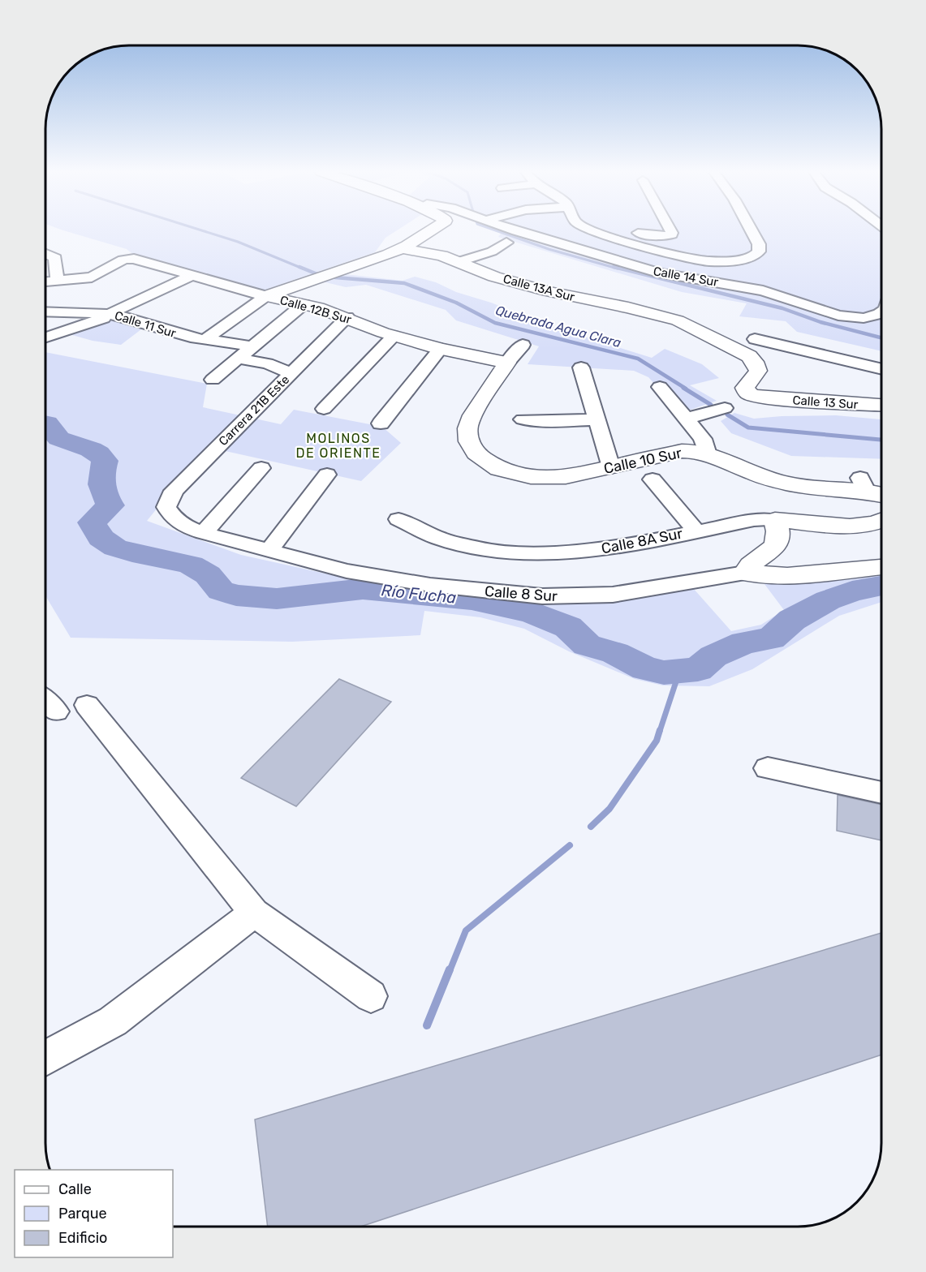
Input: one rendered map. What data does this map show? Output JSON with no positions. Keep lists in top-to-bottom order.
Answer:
{
  "streets": {
    "street": [
      "Calle 14 Sur",
      "Calle 13A Sur",
      "Calle 12B Sur",
      "Calle 11 Sur",
      "Calle 13 Sur",
      "Carrera 21B Este",
      "Calle 10 Sur",
      "Calle 8A Sur",
      "Calle 8 Sur"
    ]
  },
  "crossings": [
    ["Calle 13A Sur", "Calle 13 Sur"],
    ["Calle 12B Sur", "Carrera 21B Este"],
    ["Calle 12B Sur", "Calle 10 Sur"],
    ["Carrera 21B Este", "Calle 8 Sur"]
  ],
  "districts": ["MOLINOS DE ORIENTE"],
  "water": ["Quebrada Agua Clara", "Río Fucha"],
  "legend": ["Calle", "Parque", "Edificio"]
}
